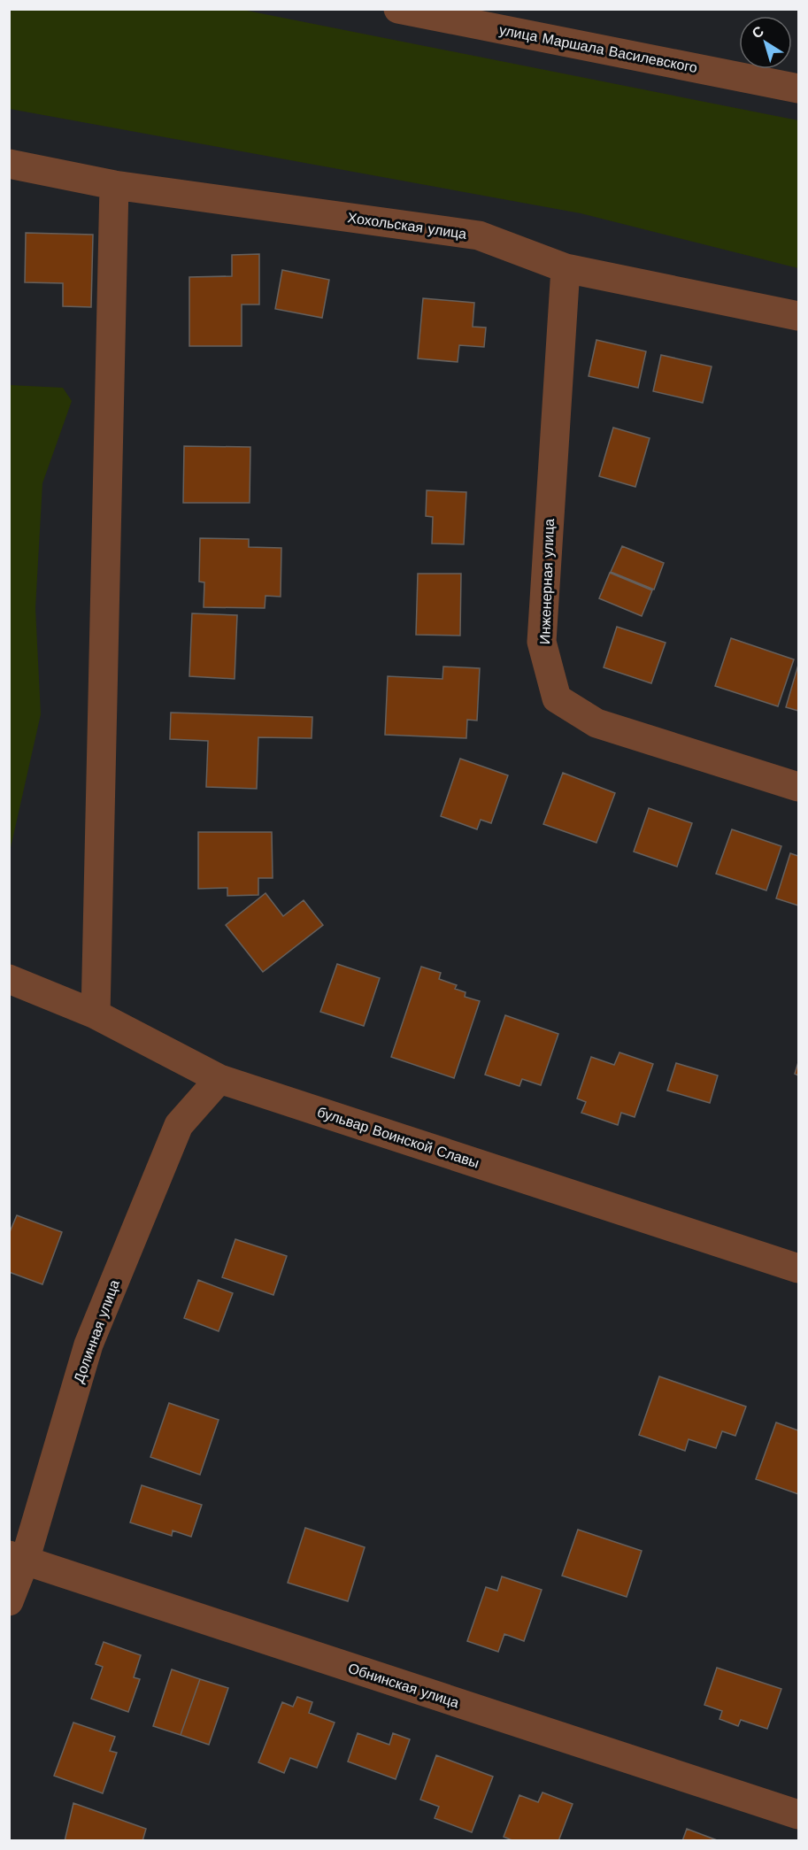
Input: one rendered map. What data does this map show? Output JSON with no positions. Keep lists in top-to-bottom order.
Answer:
{
  "streets": {
    "street": [
      "улица Маршала Василевского",
      "Хохольская улица",
      "Инженерная улица",
      "бульвар Воинской Славы",
      "Долинная улица",
      "Обнинская улица"
    ]
  },
  "crossings": [
    ["Хохольская улица", "Инженерная улица"],
    ["бульвар Воинской Славы", "Долинная улица"],
    ["Долинная улица", "Обнинская улица"]
  ],
  "north": "top left"
}
